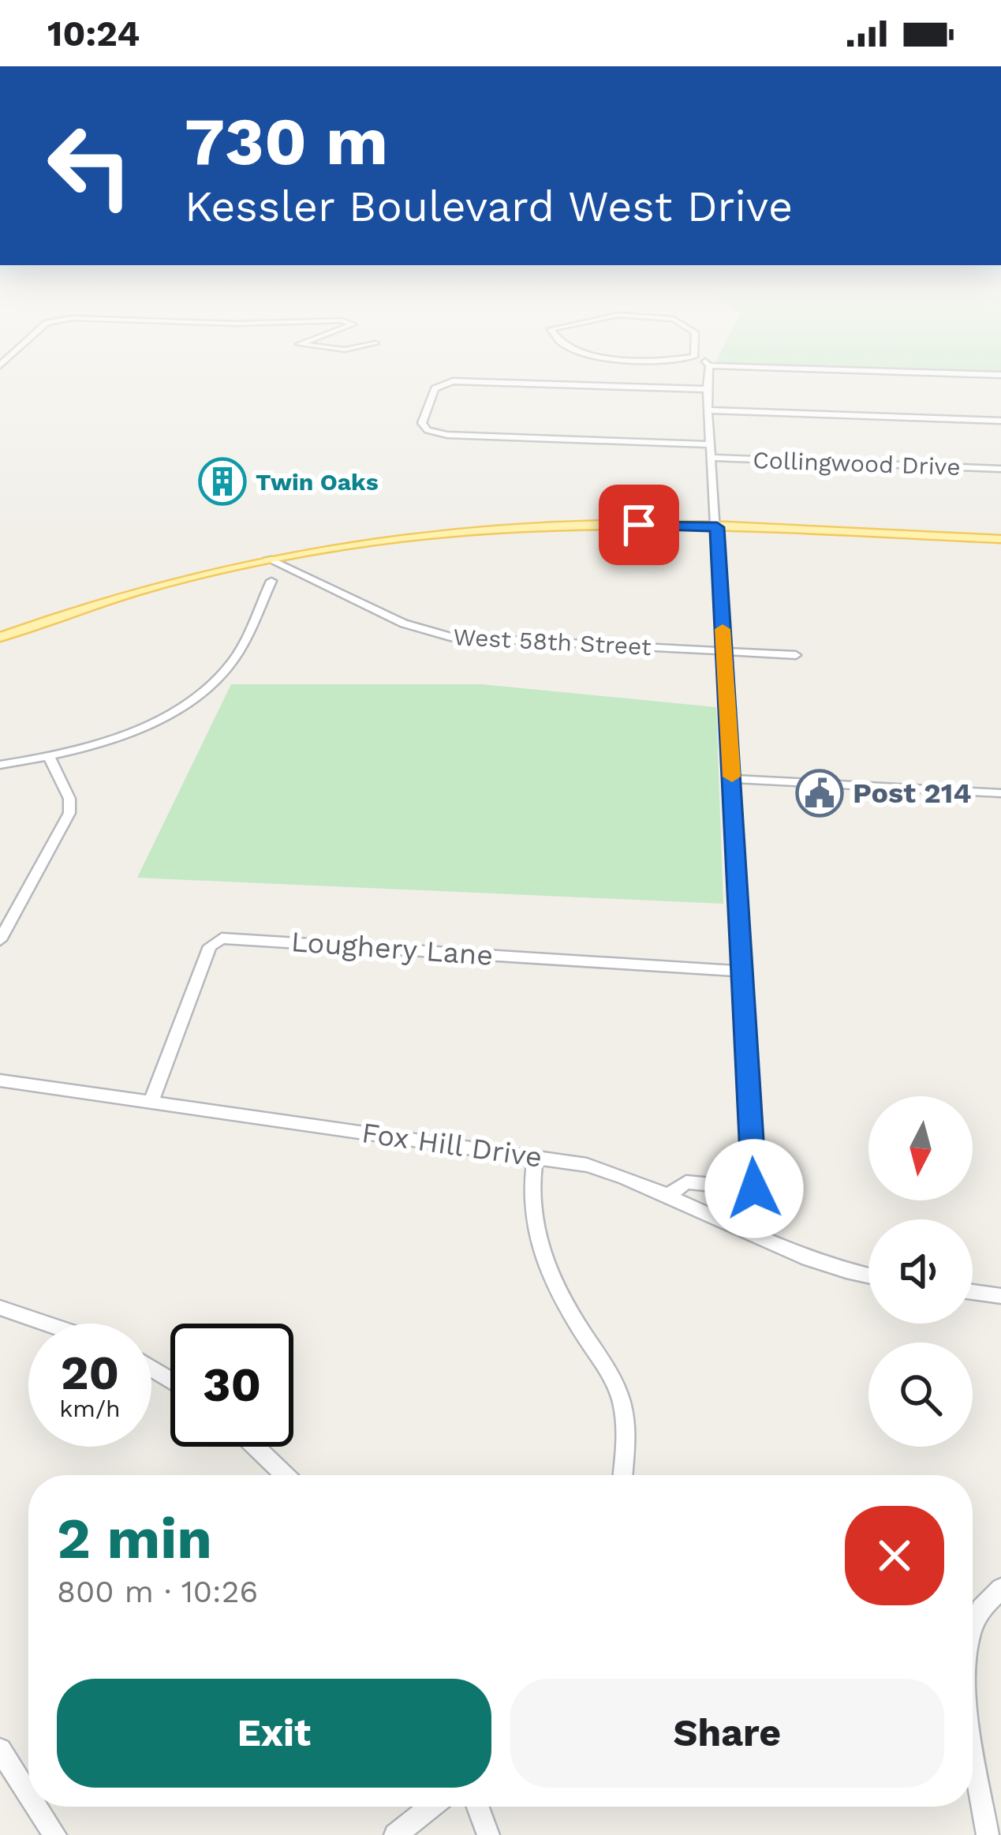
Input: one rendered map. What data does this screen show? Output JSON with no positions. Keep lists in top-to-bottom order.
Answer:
{
  "streets": {
    "street": [
      "Collingwood Drive",
      "West 58th Street",
      "Loughery Lane",
      "Fox Hill Drive"
    ]
  },
  "crossings": [
    ["Loughery Lane", "Fox Hill Drive"]
  ],
  "places": {
    "building": ["Twin Oaks"],
    "public building": ["Post 214"]
  },
  "north": "bottom",
  "page": {
    "status": "10:24",
    "turn": ["730 m", "Kessler Boulevard West Drive"],
    "speed": "20 km/h",
    "limit": "30",
    "heading": ["2 min", "800 m · 10:26"],
    "buttons": ["Exit", "Share"]
  }
}
